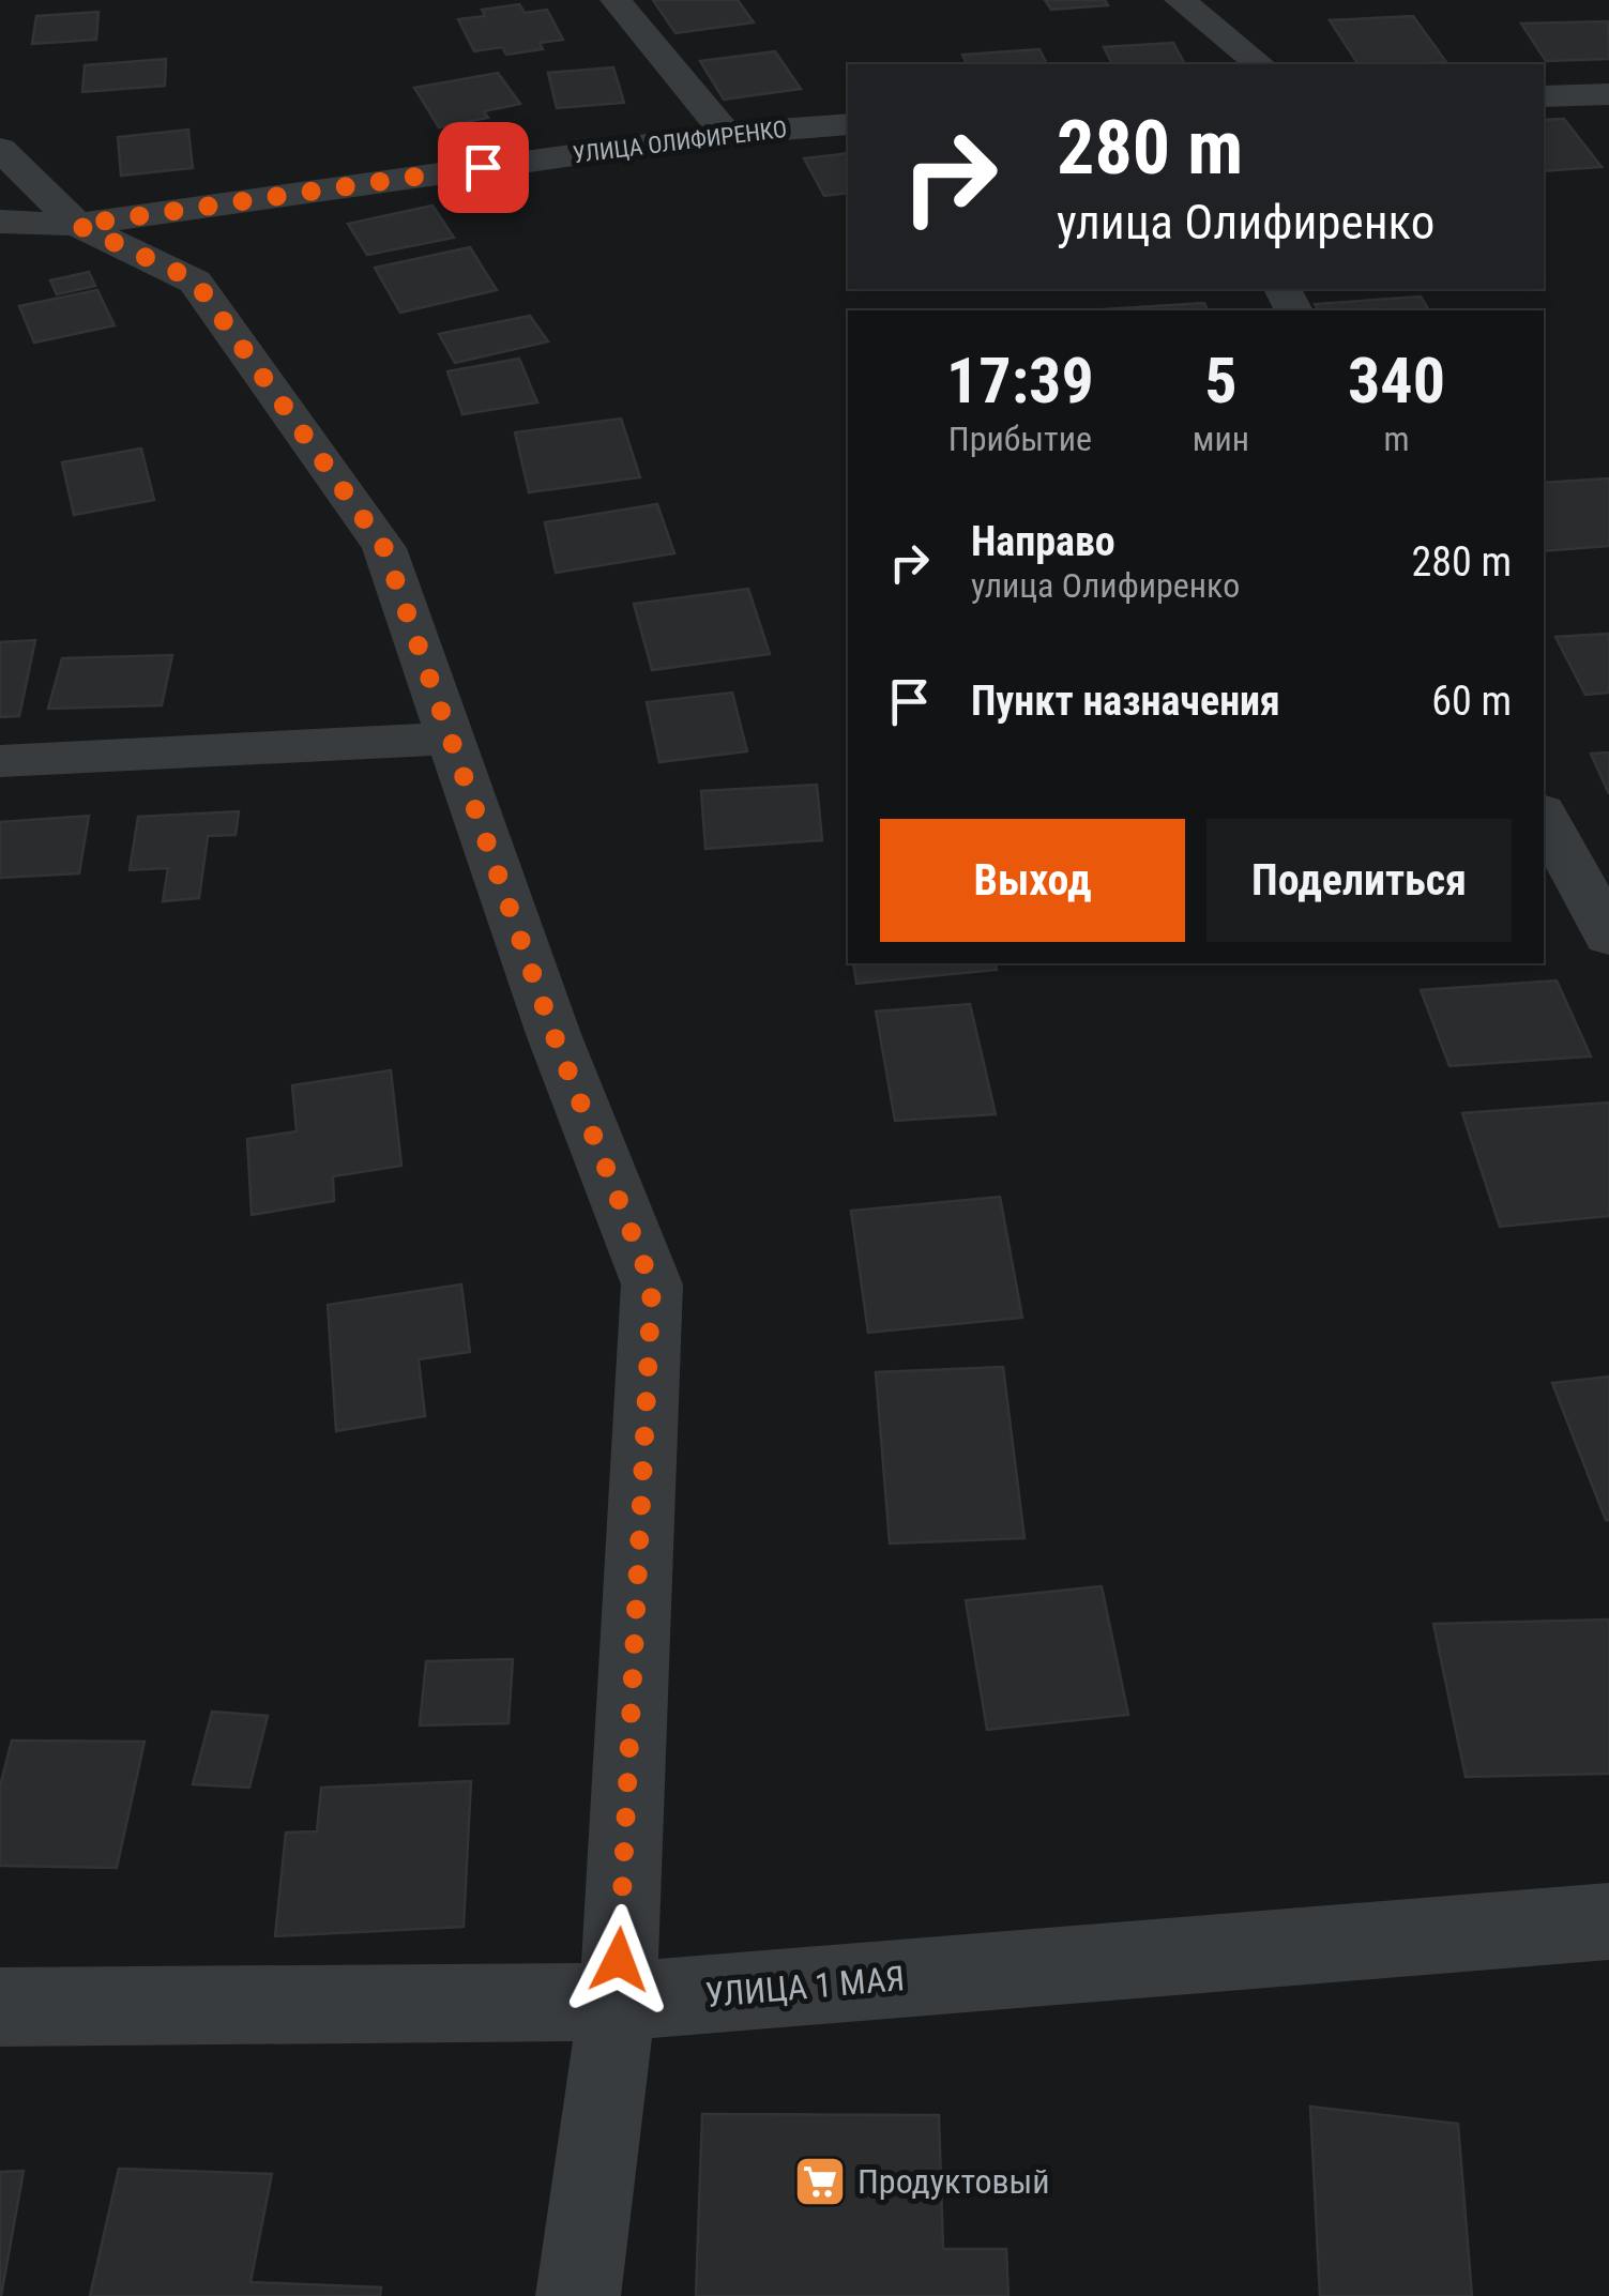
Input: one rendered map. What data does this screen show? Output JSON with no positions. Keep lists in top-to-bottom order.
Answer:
{
  "streets": {
    "street": ["УЛИЦА ОЛИФИРЕНКО", "УЛИЦА 1 МАЯ"]
  },
  "places": {
    "supermarket": ["Продуктовый"]
  },
  "page": {
    "turn": ["280 m", "улица Олифиренко"],
    "eta": [
      "17:39",
      "Прибытие",
      "5",
      "мин",
      "340",
      "m"
    ],
    "list": [
      {
        "name": "Направо",
        "note": "улица Олифиренко",
        "value": "280 m"
      },
      {
        "name": "Пункт назначения",
        "value": "60 m"
      }
    ],
    "buttons": ["Выход", "Поделиться"]
  }
}
